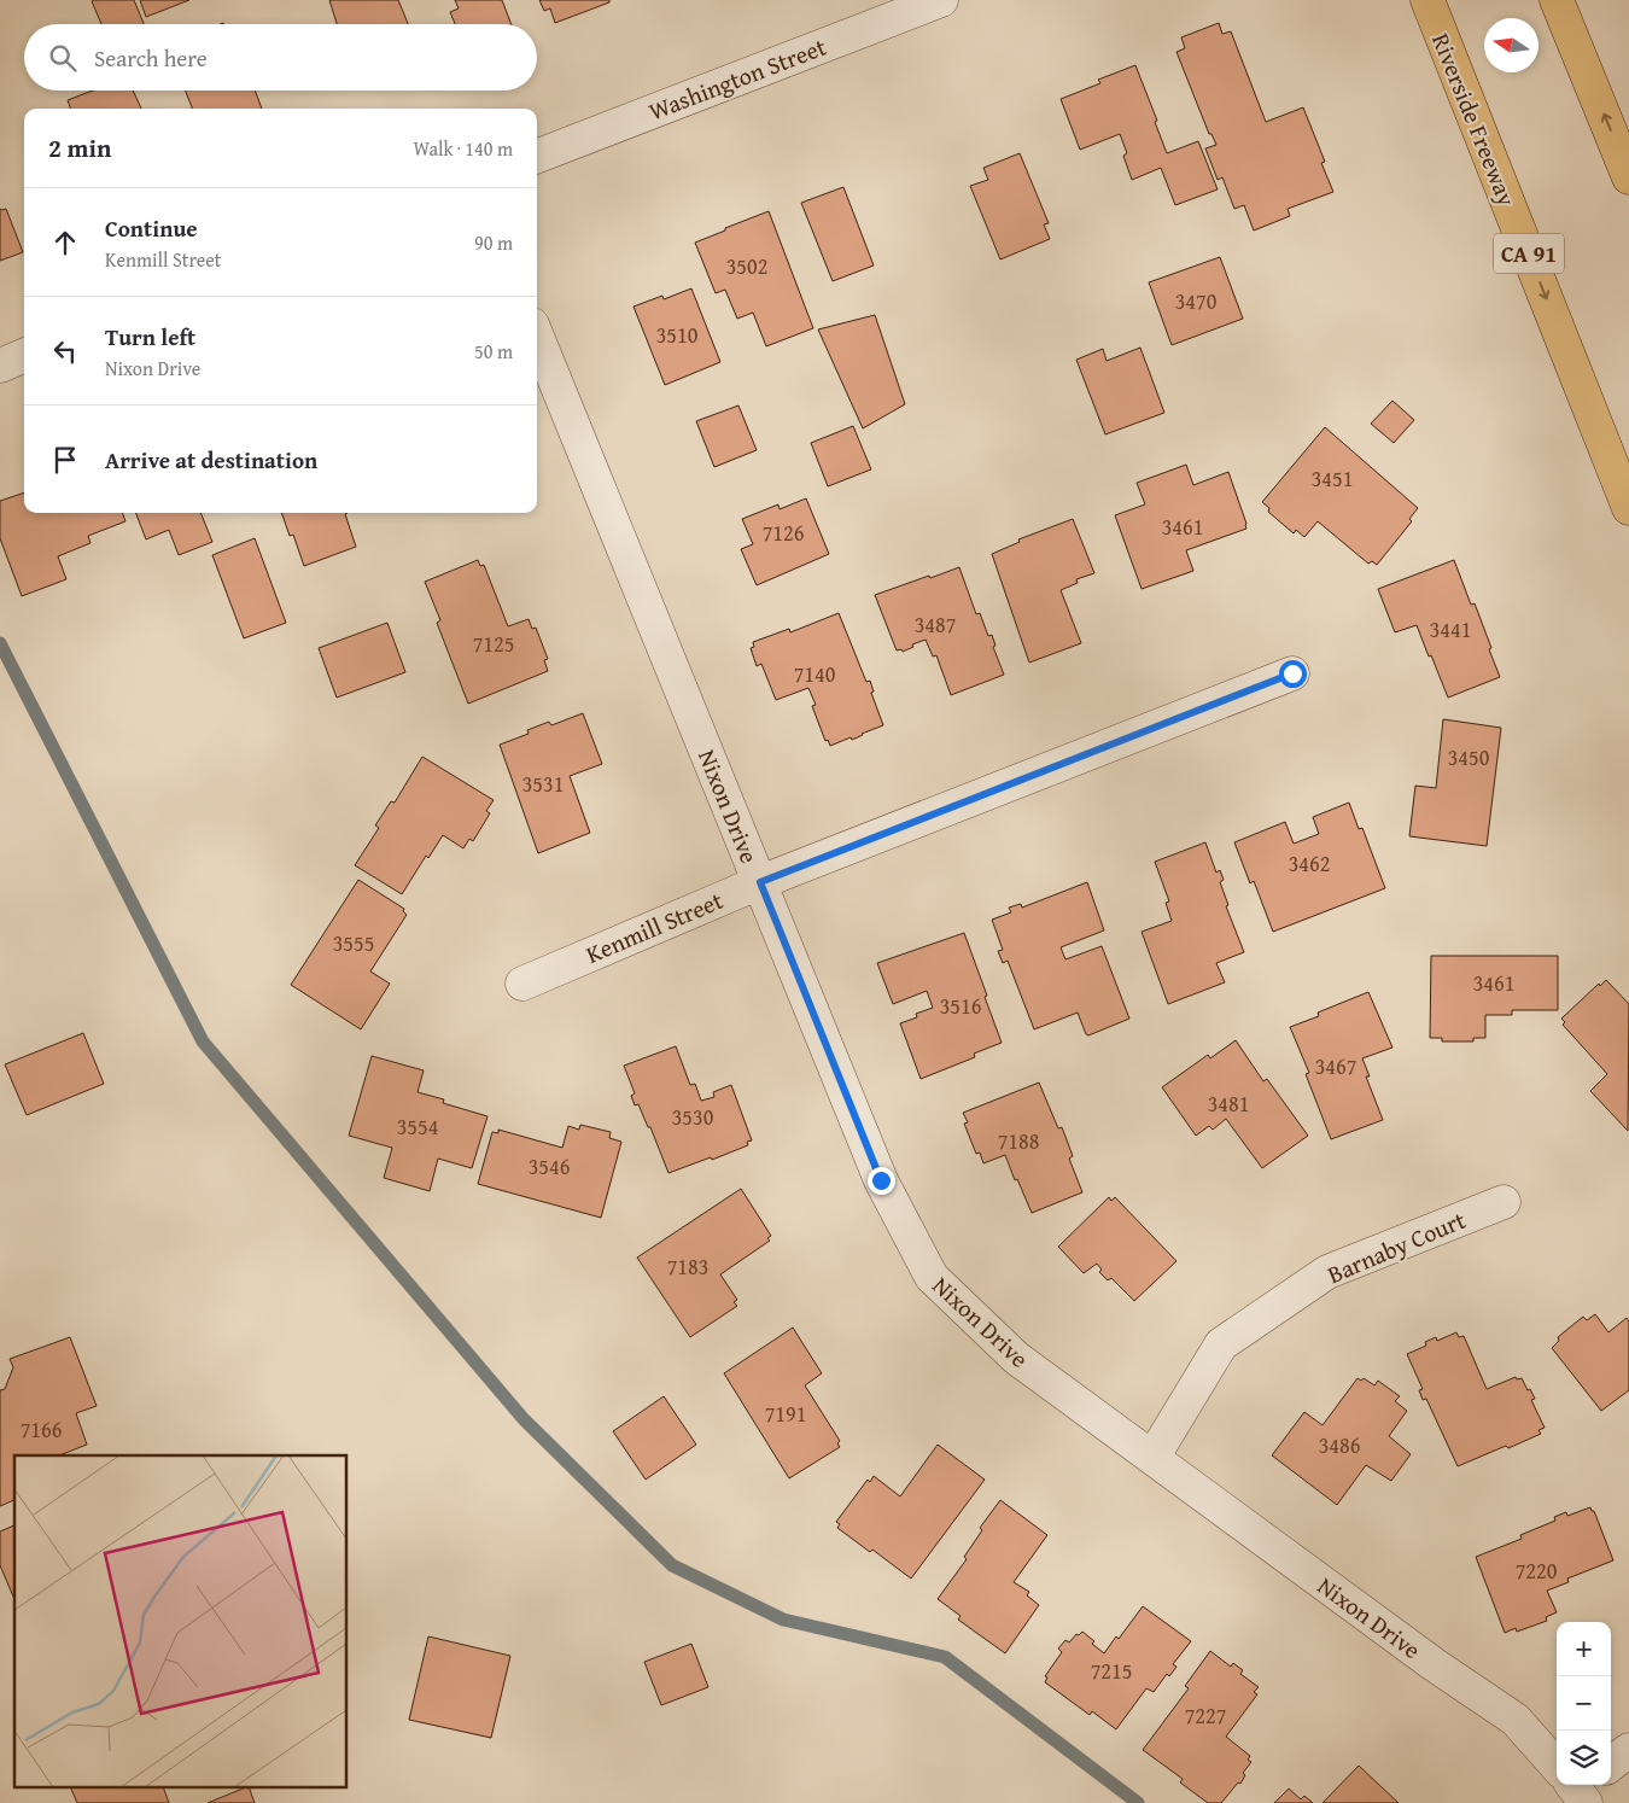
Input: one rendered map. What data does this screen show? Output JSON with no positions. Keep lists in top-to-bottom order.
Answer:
{
  "streets": {
    "highway": ["Riverside Freeway", "CA 91"],
    "street": [
      "Washington Street",
      "Nixon Drive",
      "Kenmill Street",
      "Barnaby Court"
    ]
  },
  "crossings": [
    ["Nixon Drive", "Kenmill Street"],
    ["Nixon Drive", "Barnaby Court"]
  ],
  "house_numbers": [
    "3502",
    "3470",
    "3510",
    "3451",
    "3461",
    "7126",
    "3487",
    "3441",
    "7125",
    "7140",
    "3450",
    "3531",
    "3462",
    "3555",
    "3461",
    "3516",
    "3467",
    "3481",
    "3530",
    "3554",
    "7188",
    "3546",
    "7183",
    "7191",
    "7166",
    "3486",
    "7220",
    "7215",
    "7227"
  ],
  "north": "left",
  "page": {
    "search": "Search here",
    "heading": ["2 min", "Walk · 140 m"],
    "list": [
      ["Continue", "Kenmill Street", "90 m"],
      ["Turn left", "Nixon Drive", "50 m"],
      "Arrive at destination"
    ],
    "map_buttons": ["+", "−"]
  }
}
